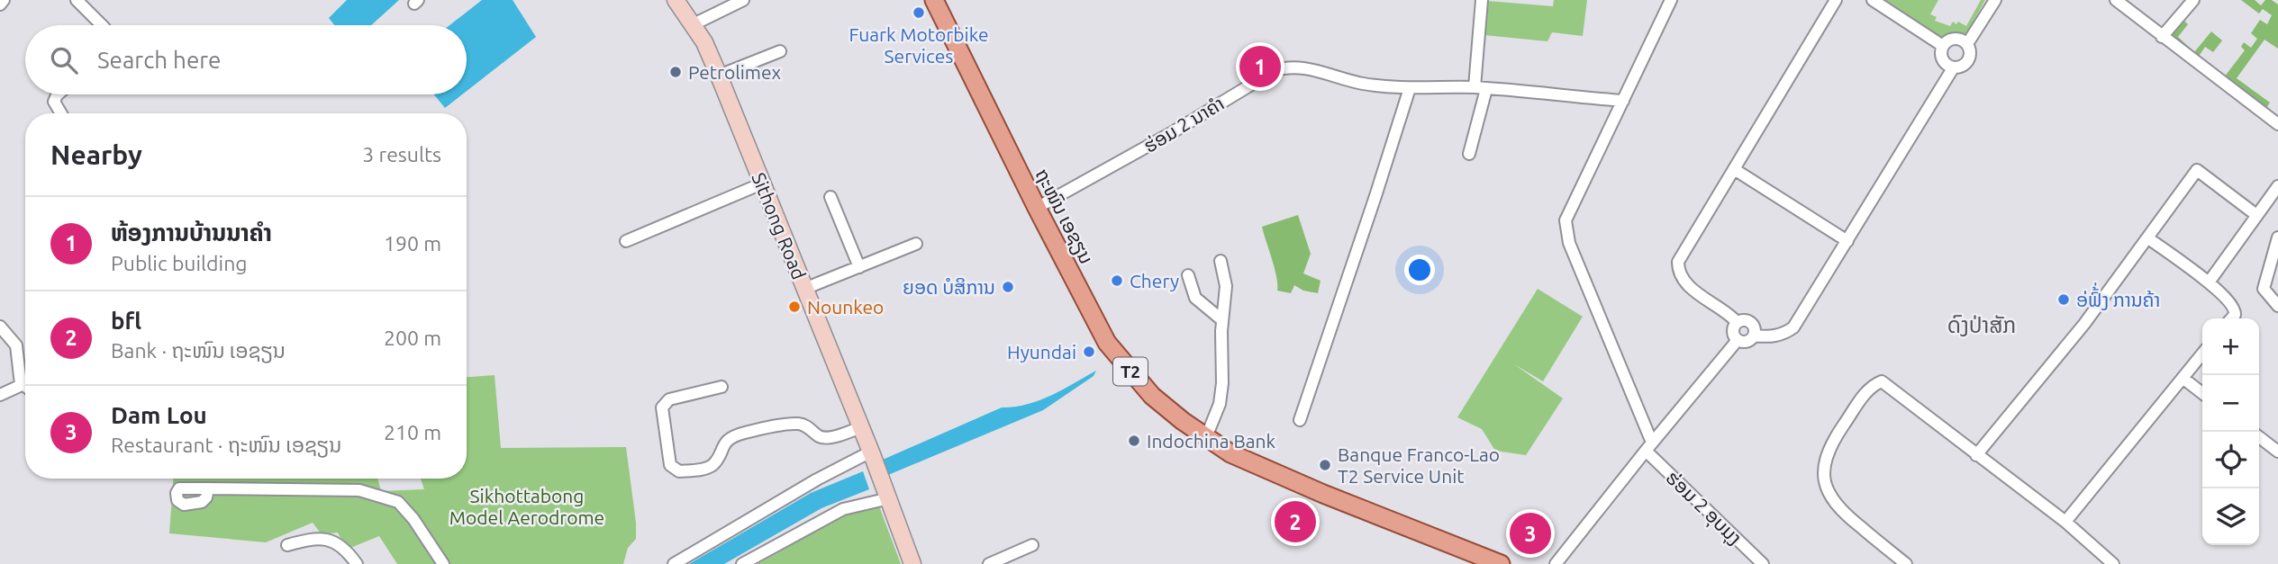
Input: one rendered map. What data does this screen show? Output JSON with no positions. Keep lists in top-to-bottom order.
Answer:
{
  "streets": {
    "main road": ["ຖະໜົນ ເອຊຽນ", "Sithong Road", "T2"],
    "street": ["ຮ່ອມ 2 ນາຄຳ", "ຮ່ອມ 2 ອຸບມຸງ"]
  },
  "crossings": [
    ["ຮ່ອມ 2 ນາຄຳ", "ຖະໜົນ ເອຊຽນ"]
  ],
  "districts": ["ດົງປ່າສັກ"],
  "parks": ["Sikhottabong Model Aerodrome"],
  "places": [
    "Fuark Motorbike Services",
    "Petrolimex",
    "Chery",
    "ຍອດ ບໍສິການ",
    "ອ່ຟົ້່ງ ການຄ້າ",
    "Nounkeo",
    "Hyundai",
    "Indochina Bank",
    "Banque Franco-Lao T2 Service Unit"
  ],
  "page": {
    "search": "Search here",
    "pins": ["1", "2", "3"],
    "heading": ["Nearby", "3 results"],
    "list": [
      {
        "mark": "1",
        "name": "ຫ້ອງການບ້ານນາຄໍາ",
        "note": "Public building",
        "value": "190 m"
      },
      {
        "mark": "2",
        "name": "bfl",
        "note": "Bank · ຖະໜົນ ເອຊຽນ",
        "value": "200 m"
      },
      {
        "mark": "3",
        "name": "Dam Lou",
        "note": "Restaurant · ຖະໜົນ ເອຊຽນ",
        "value": "210 m"
      }
    ],
    "map_buttons": ["+", "−"]
  }
}
